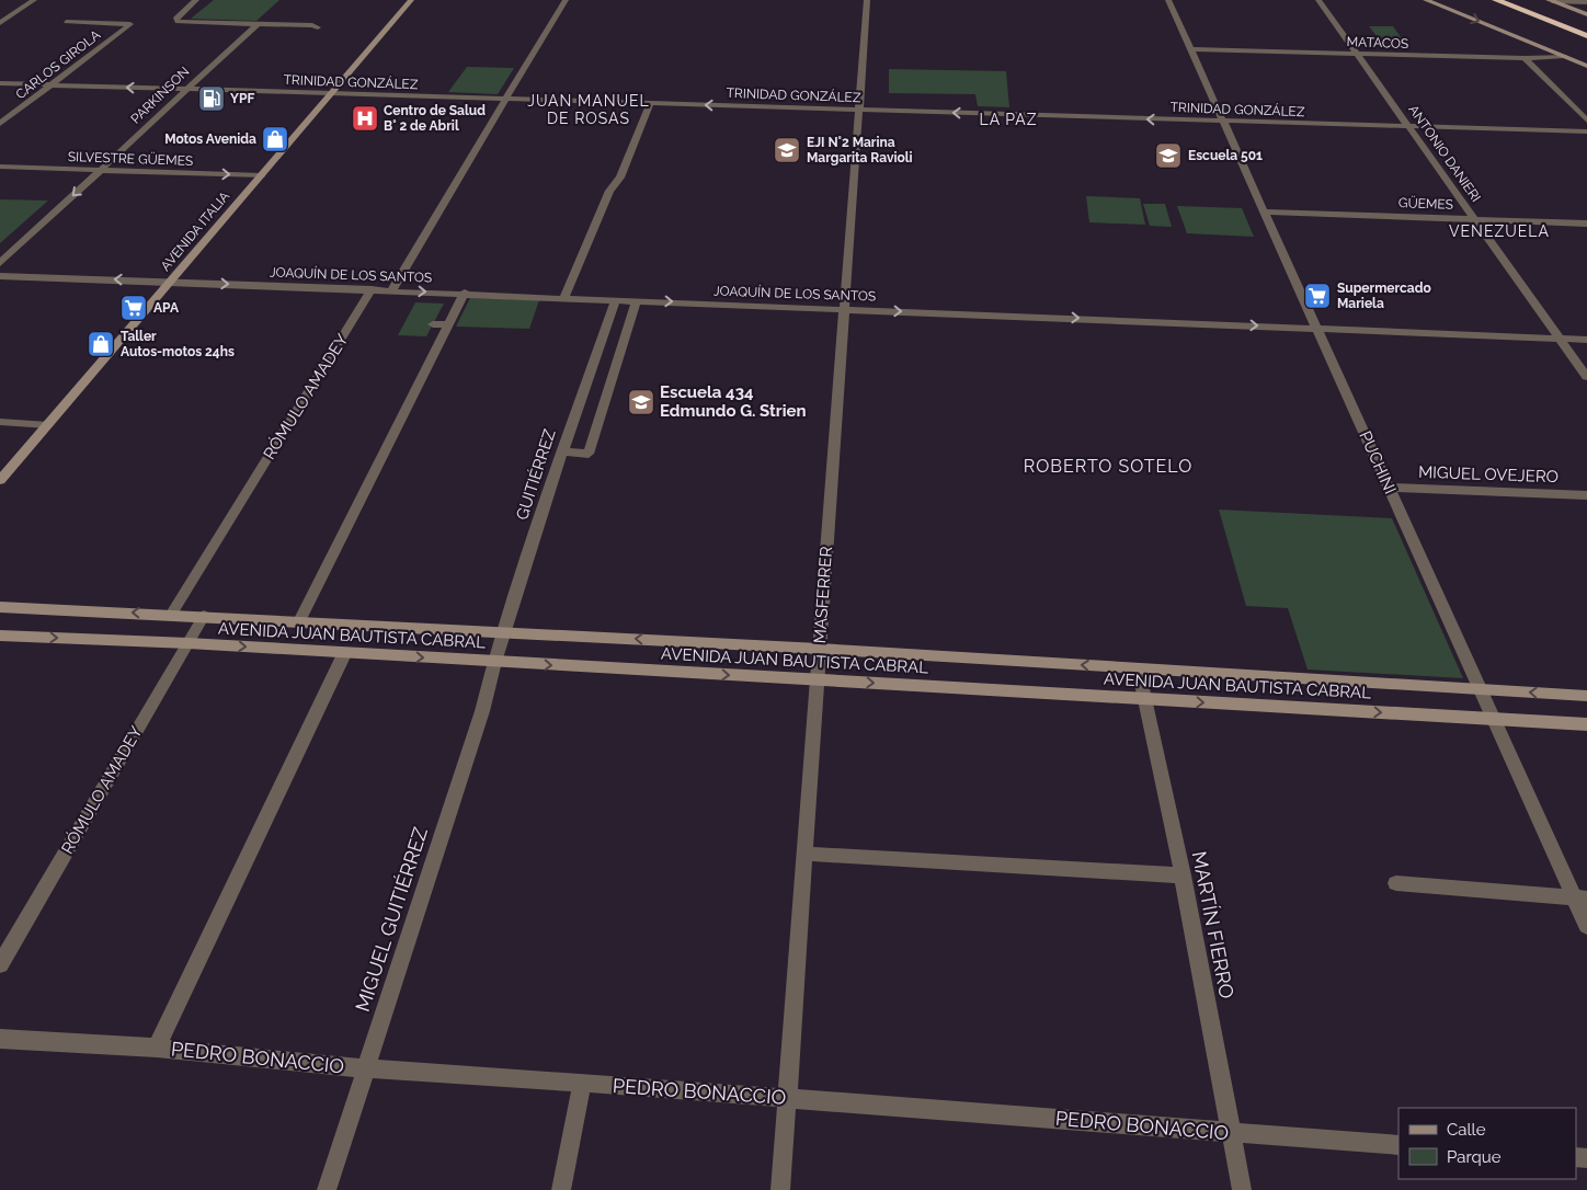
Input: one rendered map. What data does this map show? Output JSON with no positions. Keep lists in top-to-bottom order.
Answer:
{
  "streets": {
    "main road": ["AVENIDA ITALIA", "AVENIDA JUAN BAUTISTA CABRAL"],
    "street": [
      "MATACOS",
      "CARLOS GIROLA",
      "TRINIDAD GONZÁLEZ",
      "PARKINSON",
      "ANTONIO DANIERI",
      "SILVESTRE GÜEMES",
      "GÜEMES",
      "JOAQUÍN DE LOS SANTOS",
      "RÓMULO AMADEY",
      "PUCHINI",
      "GUITIÉRREZ",
      "MIGUEL OVEJERO",
      "MASFERRER",
      "MIGUEL GUITIÉRREZ",
      "MARTÍN FIERRO",
      "PEDRO BONACCIO"
    ]
  },
  "crossings": [
    ["MATACOS", "ANTONIO DANIERI"],
    ["MATACOS", "PUCHINI"],
    ["CARLOS GIROLA", "TRINIDAD GONZÁLEZ"],
    ["TRINIDAD GONZÁLEZ", "PARKINSON"],
    ["TRINIDAD GONZÁLEZ", "ANTONIO DANIERI"],
    ["TRINIDAD GONZÁLEZ", "AVENIDA ITALIA"],
    ["TRINIDAD GONZÁLEZ", "PUCHINI"],
    ["TRINIDAD GONZÁLEZ", "MASFERRER"],
    ["PARKINSON", "SILVESTRE GÜEMES"],
    ["ANTONIO DANIERI", "GÜEMES"],
    ["ANTONIO DANIERI", "JOAQUÍN DE LOS SANTOS"],
    ["SILVESTRE GÜEMES", "AVENIDA ITALIA"],
    ["GÜEMES", "PUCHINI"],
    ["AVENIDA ITALIA", "JOAQUÍN DE LOS SANTOS"],
    ["JOAQUÍN DE LOS SANTOS", "RÓMULO AMADEY"],
    ["JOAQUÍN DE LOS SANTOS", "PUCHINI"],
    ["JOAQUÍN DE LOS SANTOS", "GUITIÉRREZ"],
    ["JOAQUÍN DE LOS SANTOS", "MASFERRER"],
    ["RÓMULO AMADEY", "AVENIDA JUAN BAUTISTA CABRAL"],
    ["PUCHINI", "MIGUEL OVEJERO"],
    ["PUCHINI", "AVENIDA JUAN BAUTISTA CABRAL"],
    ["GUITIÉRREZ", "AVENIDA JUAN BAUTISTA CABRAL"],
    ["GUITIÉRREZ", "MIGUEL GUITIÉRREZ"],
    ["MASFERRER", "AVENIDA JUAN BAUTISTA CABRAL"],
    ["MASFERRER", "PEDRO BONACCIO"],
    ["AVENIDA JUAN BAUTISTA CABRAL", "MIGUEL GUITIÉRREZ"],
    ["AVENIDA JUAN BAUTISTA CABRAL", "MARTÍN FIERRO"],
    ["MIGUEL GUITIÉRREZ", "PEDRO BONACCIO"],
    ["MARTÍN FIERRO", "PEDRO BONACCIO"]
  ],
  "one_way": ["TRINIDAD GONZÁLEZ", "PARKINSON", "SILVESTRE GÜEMES"],
  "districts": [
    "JUAN MANUEL DE ROSAS",
    "LA PAZ",
    "VENEZUELA",
    "ROBERTO SOTELO"
  ],
  "places": {
    "fuel station": ["YPF"],
    "hospital": ["Centro de Salud B° 2 de Abril"],
    "shop": ["Motos Avenida", "Taller Autos-motos 24hs"],
    "school or university": ["EJI N°2 Marina Margarita Ravioli", "Escuela 501", "Escuela 434 Edmundo G. Strien"],
    "supermarket": ["Supermercado Mariela", "APA"]
  },
  "legend": ["Calle", "Parque"]
}
